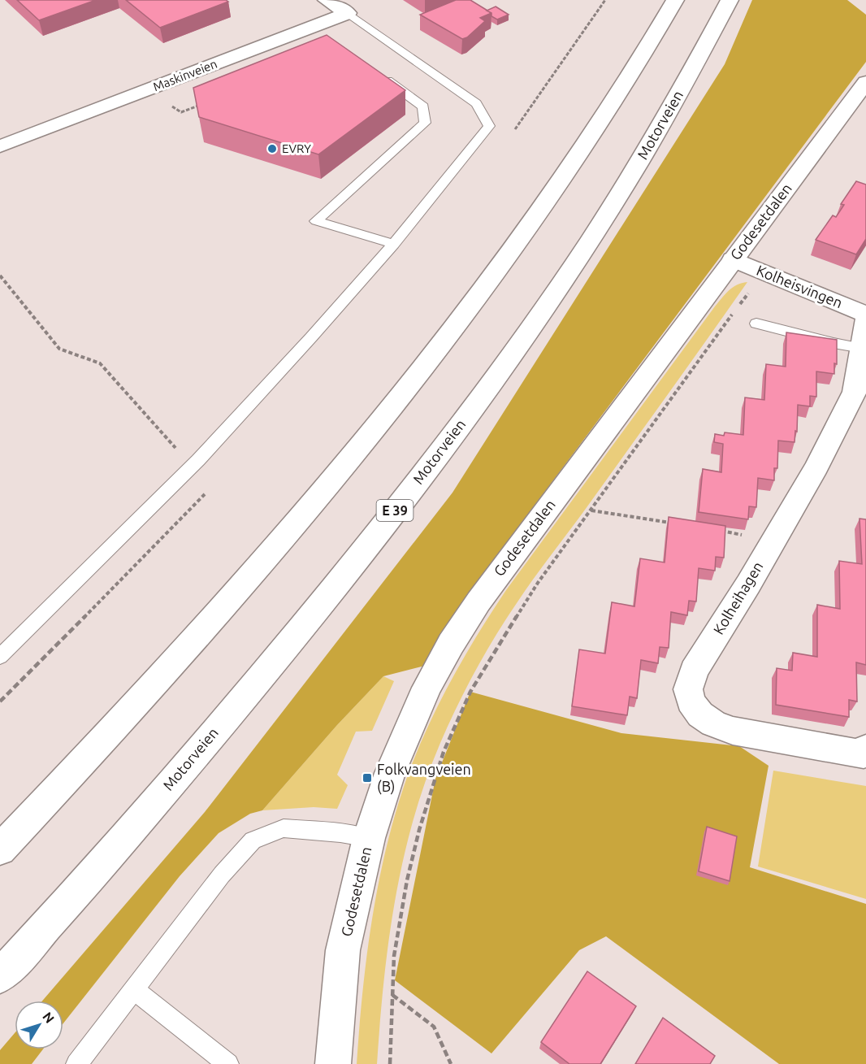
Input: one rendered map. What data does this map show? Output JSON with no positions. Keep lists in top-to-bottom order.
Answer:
{
  "streets": {
    "main road": [
      "Maskinveien",
      "Motorveien",
      "Godesetdalen",
      "Kolheisvingen",
      "E 39",
      "Kolheihagen"
    ]
  },
  "crossings": [
    ["Godesetdalen", "Kolheisvingen"]
  ],
  "places": {
    "other": ["EVRY"],
    "transit": ["Folkvangveien (B)"]
  },
  "north": "top right"
}
